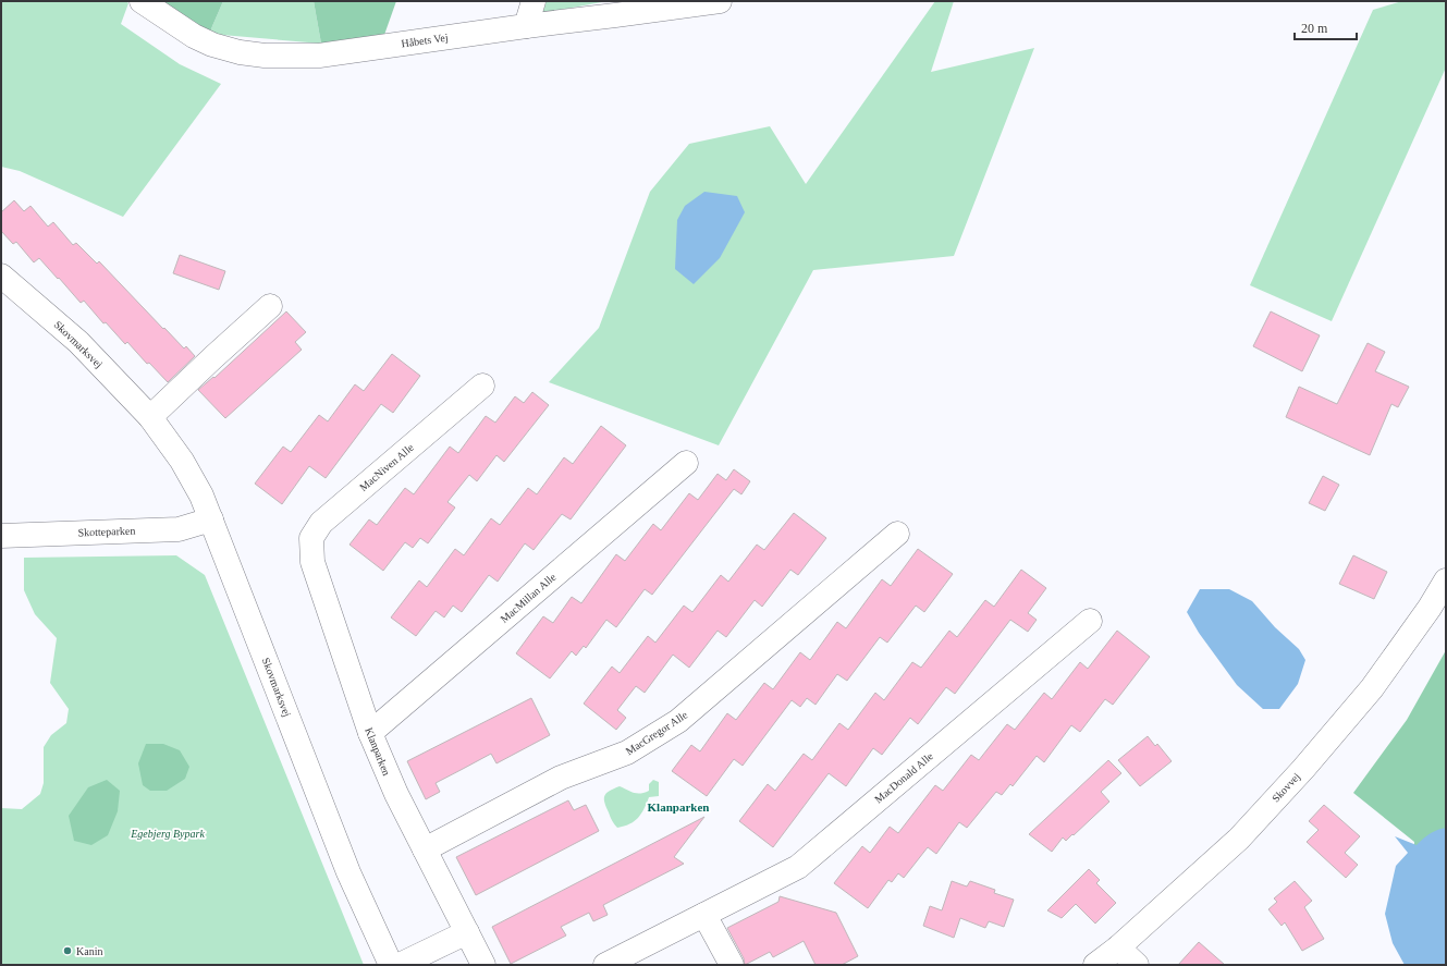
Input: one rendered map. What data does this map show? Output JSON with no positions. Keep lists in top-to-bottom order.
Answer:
{
  "streets": {
    "street": [
      "Håbets Vej",
      "Skovmarksvej",
      "MacNiven Alle",
      "Skotteparken",
      "MacMillan Alle",
      "MacGregor Alle",
      "Klanparken",
      "MacDonald Alle",
      "Skovvej"
    ]
  },
  "crossings": [
    ["Skovmarksvej", "Skotteparken"],
    ["MacNiven Alle", "Klanparken"],
    ["MacMillan Alle", "Klanparken"],
    ["MacGregor Alle", "Klanparken"]
  ],
  "districts": ["Klanparken"],
  "parks": ["Egebjerg Bypark"],
  "places": ["Kanin"],
  "scale_bar": "20 m"
}
